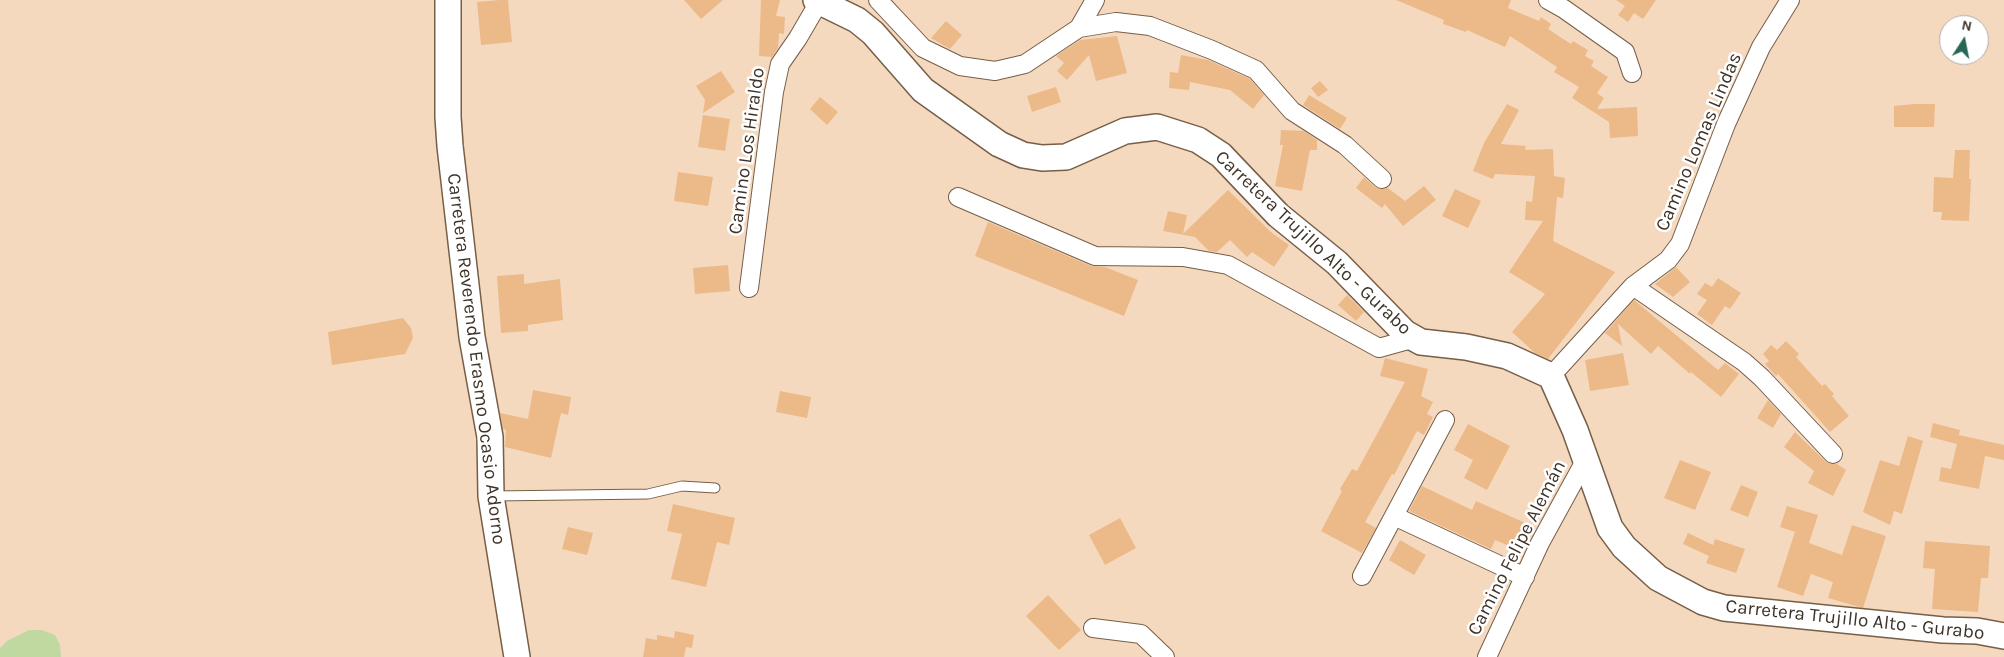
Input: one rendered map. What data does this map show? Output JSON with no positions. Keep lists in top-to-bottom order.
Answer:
{
  "streets": {
    "main road": ["Carretera Trujillo Alto - Gurabo", "Carretera Reverendo Erasmo Ocasio Adorno"],
    "street": ["Camino Lomas Lindas", "Camino Los Hiraldo", "Camino Felipe Alemán"]
  },
  "crossings": [
    ["Camino Lomas Lindas", "Carretera Trujillo Alto - Gurabo"],
    ["Camino Los Hiraldo", "Carretera Trujillo Alto - Gurabo"],
    ["Carretera Trujillo Alto - Gurabo", "Camino Felipe Alemán"]
  ],
  "north": "top"
}
